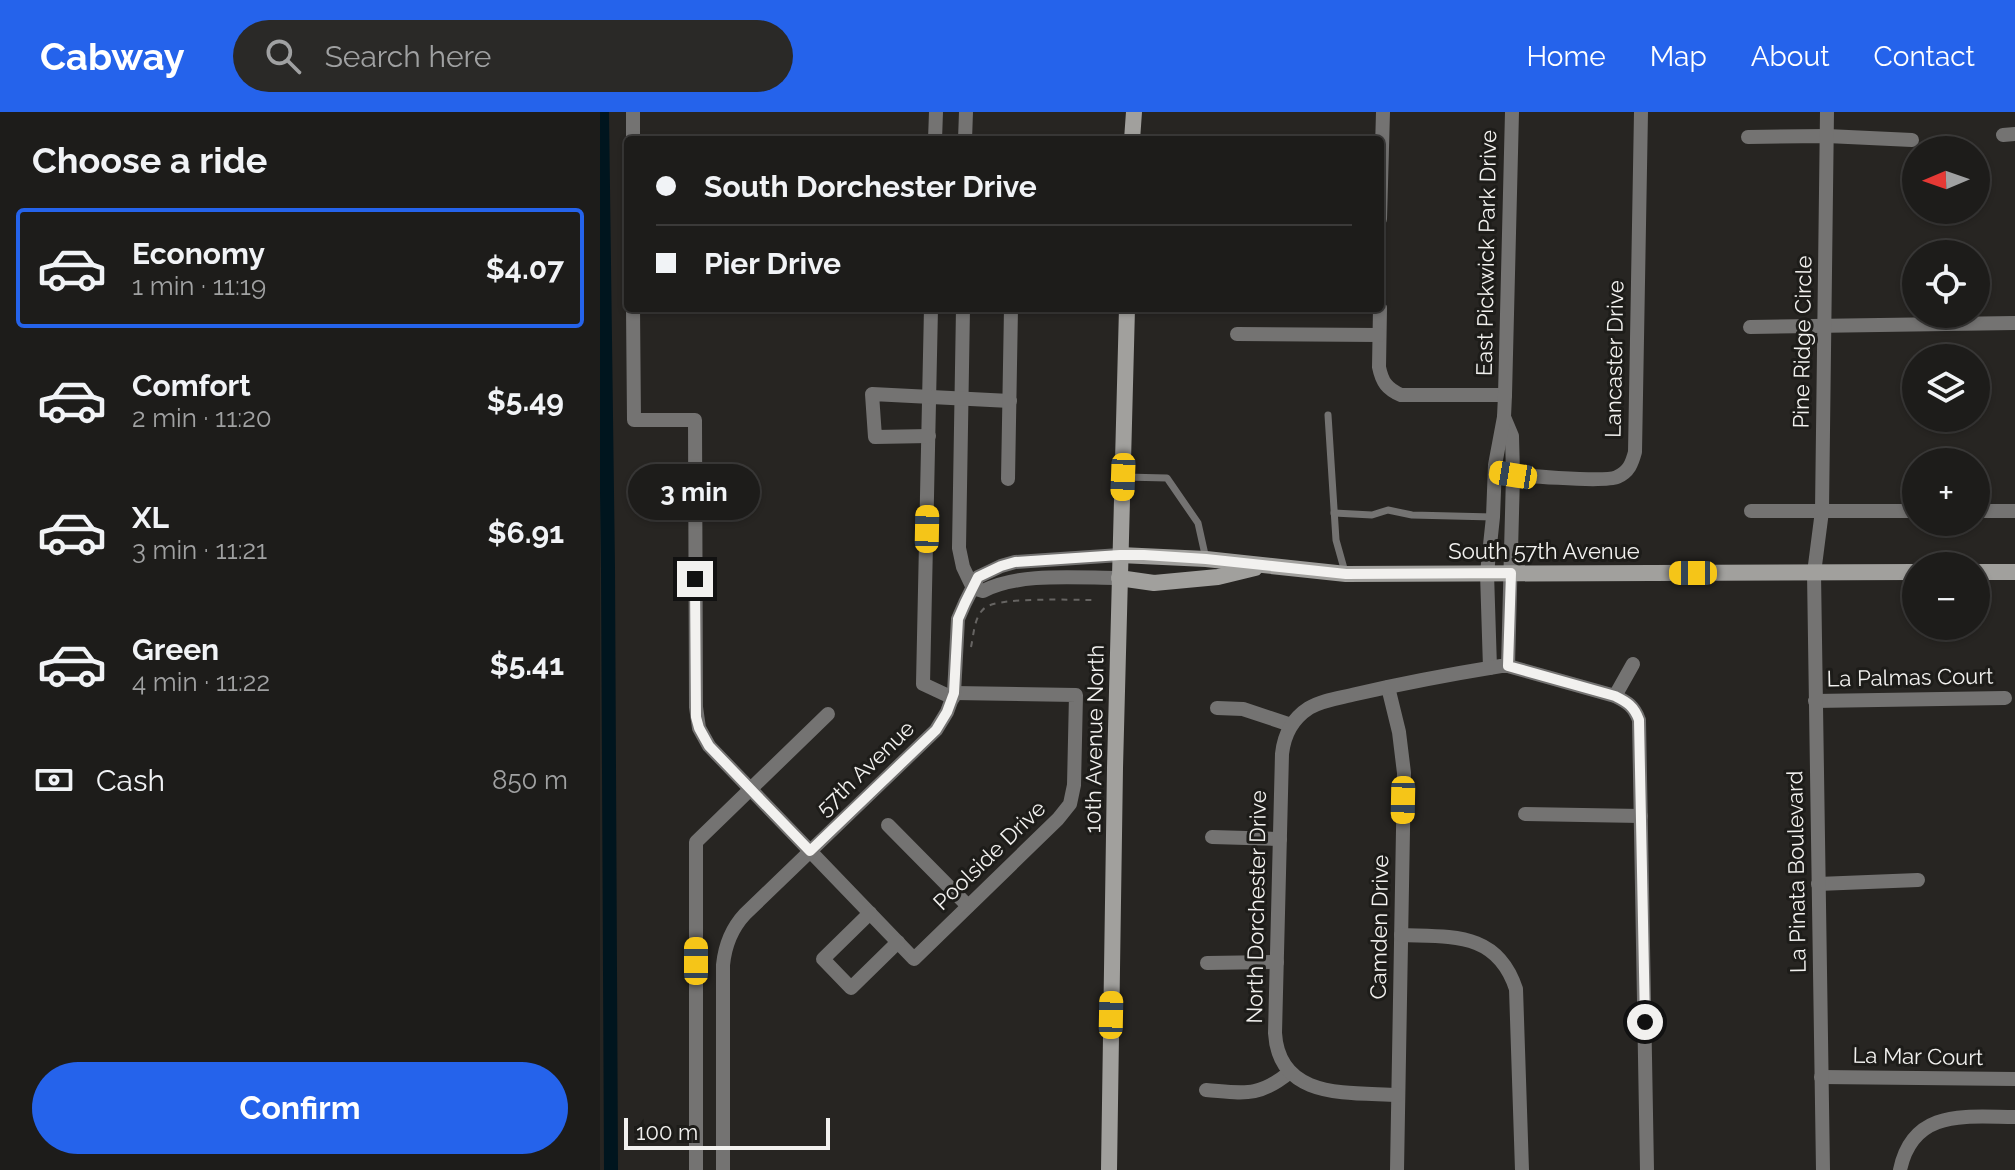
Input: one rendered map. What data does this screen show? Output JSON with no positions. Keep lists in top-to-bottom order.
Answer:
{
  "streets": {
    "street": [
      "East Pickwick Park Drive",
      "Pine Ridge Circle",
      "Lancaster Drive",
      "South 57th Avenue",
      "La Palmas Court",
      "10th Avenue North",
      "57th Avenue",
      "Poolside Drive",
      "La Pinata Boulevard",
      "North Dorchester Drive",
      "Camden Drive",
      "La Mar Court"
    ]
  },
  "crossings": [
    ["Pine Ridge Circle", "South 57th Avenue"],
    ["Pine Ridge Circle", "La Pinata Boulevard"],
    ["South 57th Avenue", "10th Avenue North"],
    ["South 57th Avenue", "57th Avenue"],
    ["South 57th Avenue", "La Pinata Boulevard"],
    ["La Palmas Court", "La Pinata Boulevard"],
    ["57th Avenue", "Poolside Drive"],
    ["La Pinata Boulevard", "La Mar Court"]
  ],
  "scale_bar": "100 m",
  "north": "left",
  "page": {
    "header": "Cabway",
    "search": "Search here",
    "nav": [
      "Home",
      "Map",
      "About",
      "Contact"
    ],
    "heading": "Choose a ride",
    "map_buttons": ["+", "−"],
    "banner": ["South Dorchester Drive", "Pier Drive"],
    "list": [
      {
        "name": "Economy",
        "note": "1 min · 11:19",
        "value": "$4.07"
      },
      {
        "name": "Comfort",
        "note": "2 min · 11:20",
        "value": "$5.49"
      },
      {
        "name": "XL",
        "note": "3 min · 11:21",
        "value": "$6.91"
      },
      {
        "name": "Green",
        "note": "4 min · 11:22",
        "value": "$5.41"
      }
    ],
    "bubble": "3 min",
    "pay": ["Cash", "850 m"],
    "buttons": "Confirm",
    "scale": "100 m"
  }
}
